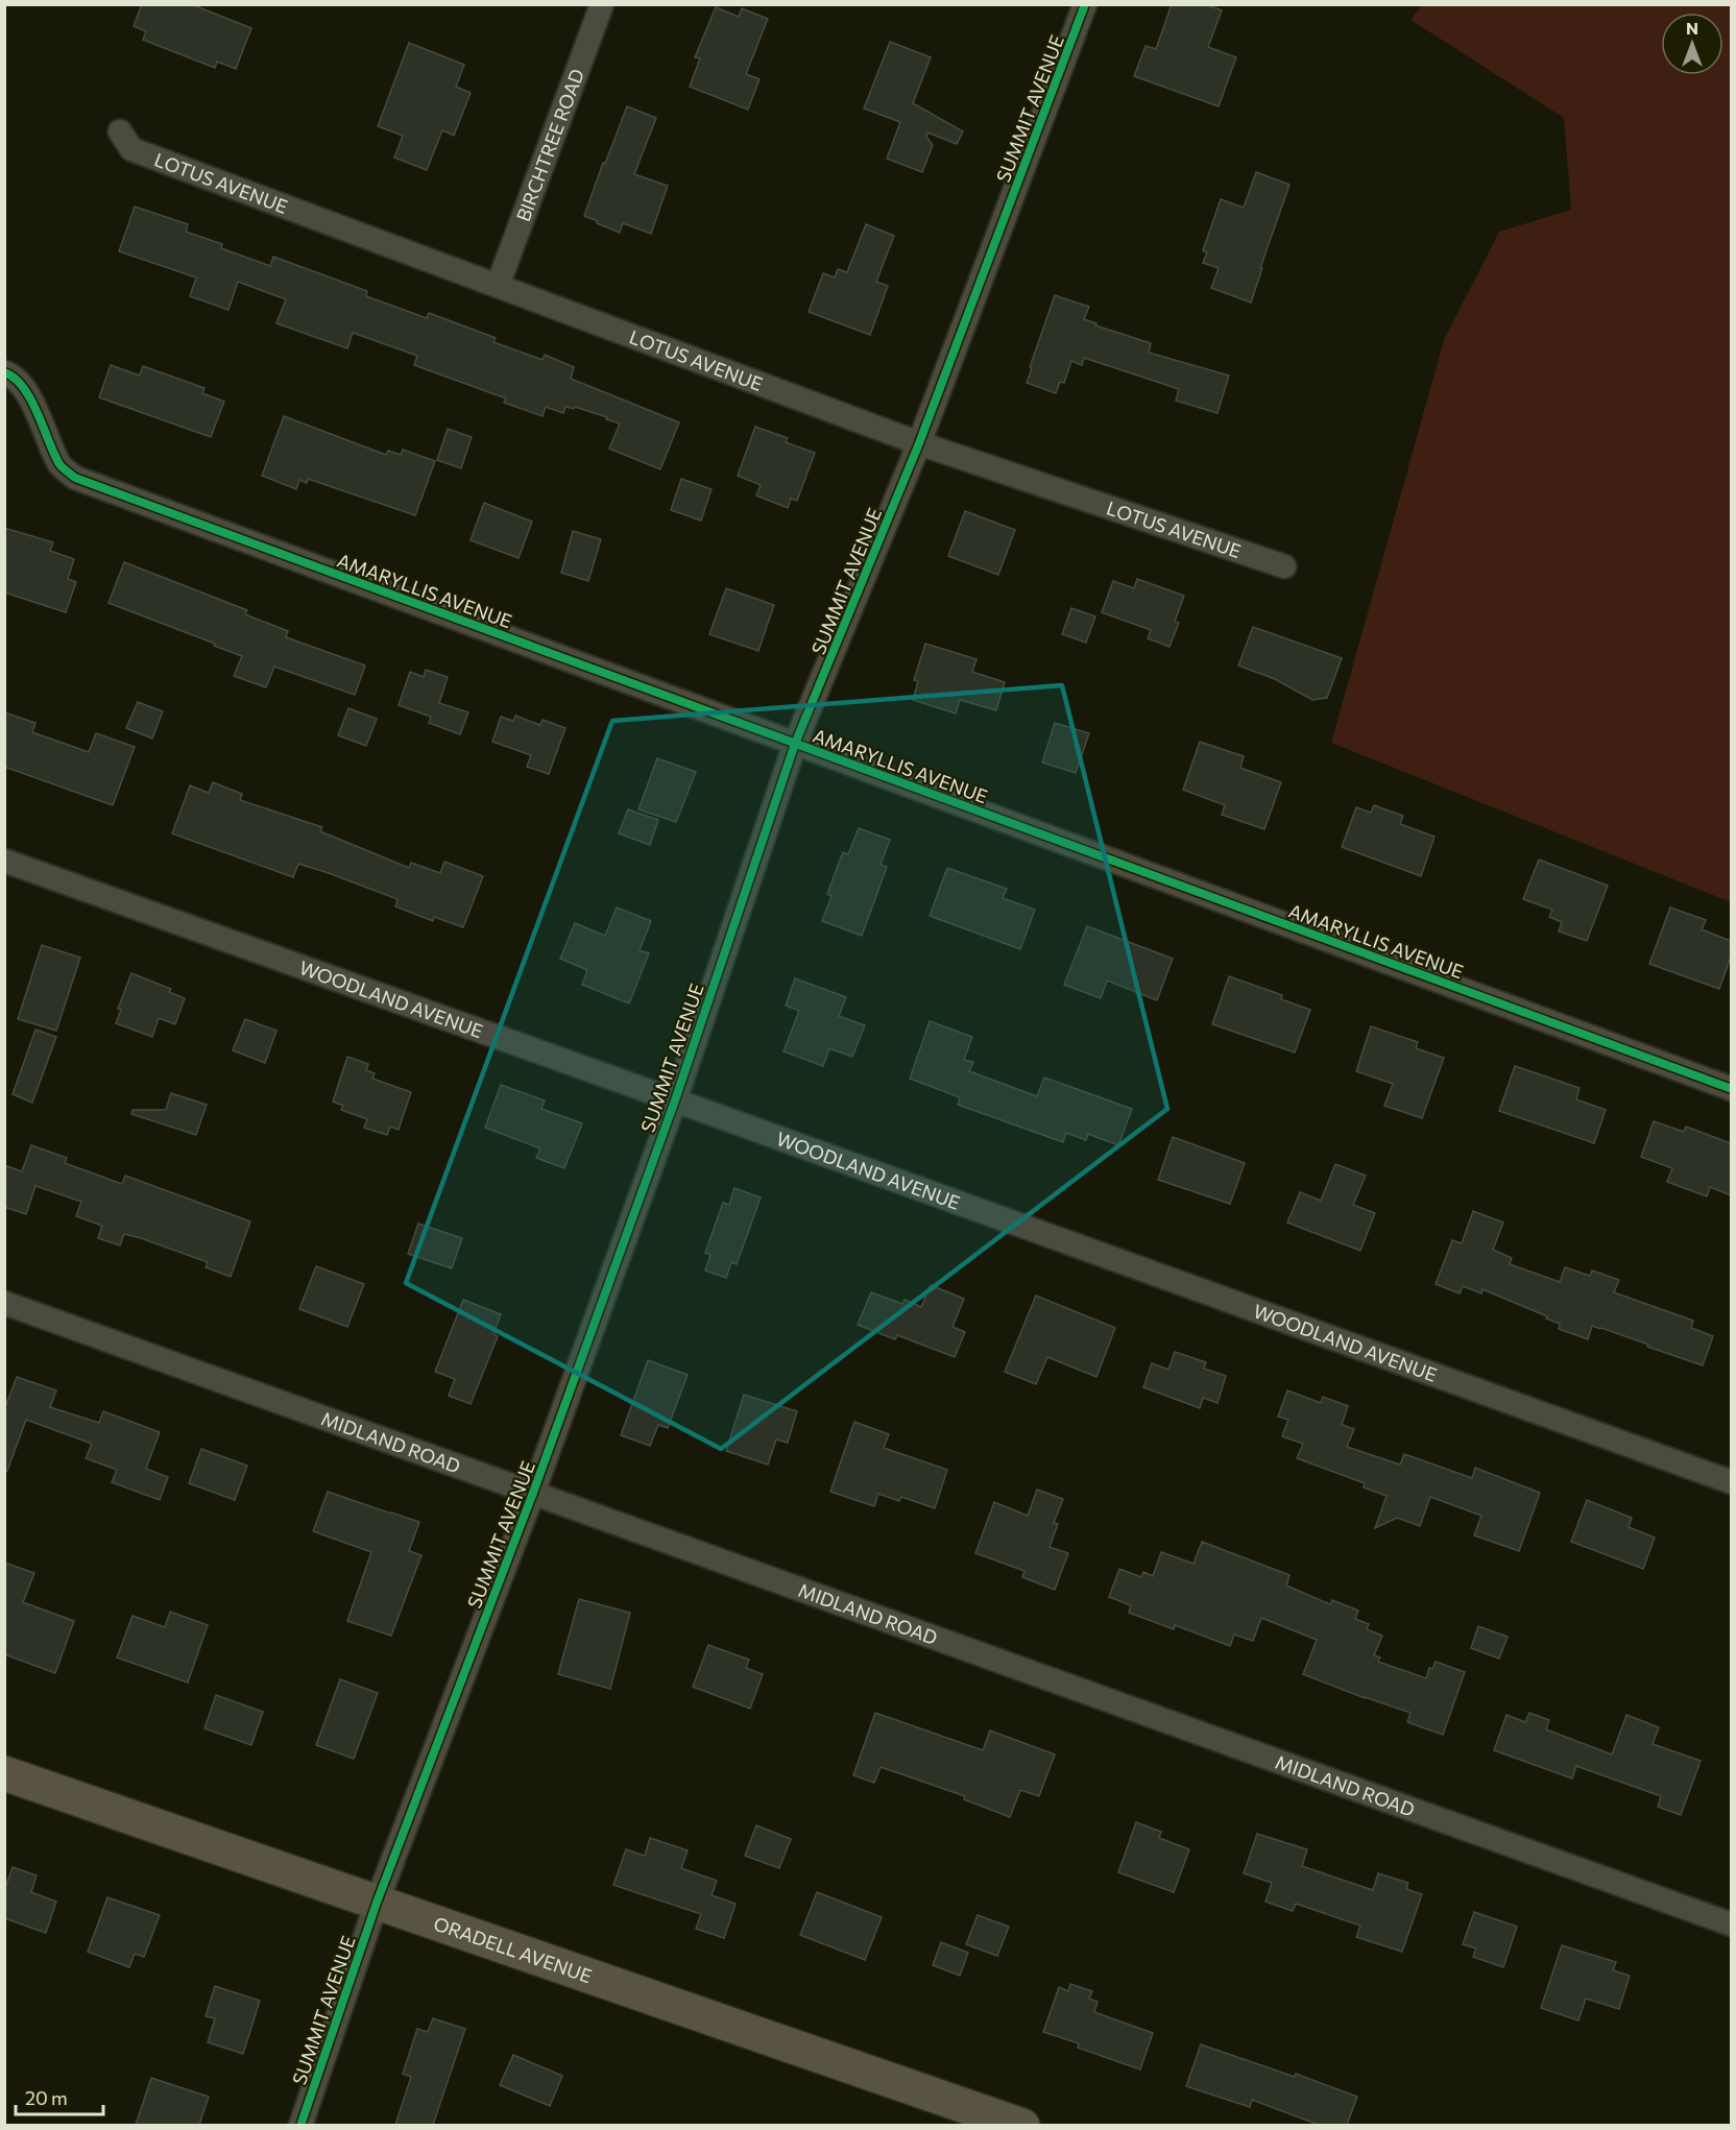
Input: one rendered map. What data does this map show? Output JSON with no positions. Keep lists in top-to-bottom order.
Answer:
{
  "streets": {
    "main road": ["ORADELL AVENUE"],
    "street": [
      "SUMMIT AVENUE",
      "BIRCHTREE ROAD",
      "LOTUS AVENUE",
      "AMARYLLIS AVENUE",
      "WOODLAND AVENUE",
      "MIDLAND ROAD"
    ]
  },
  "crossings": [
    ["SUMMIT AVENUE", "LOTUS AVENUE"],
    ["SUMMIT AVENUE", "AMARYLLIS AVENUE"],
    ["SUMMIT AVENUE", "WOODLAND AVENUE"],
    ["SUMMIT AVENUE", "MIDLAND ROAD"],
    ["SUMMIT AVENUE", "ORADELL AVENUE"],
    ["BIRCHTREE ROAD", "LOTUS AVENUE"]
  ],
  "scale_bar": "20 m",
  "north": "top"
}
